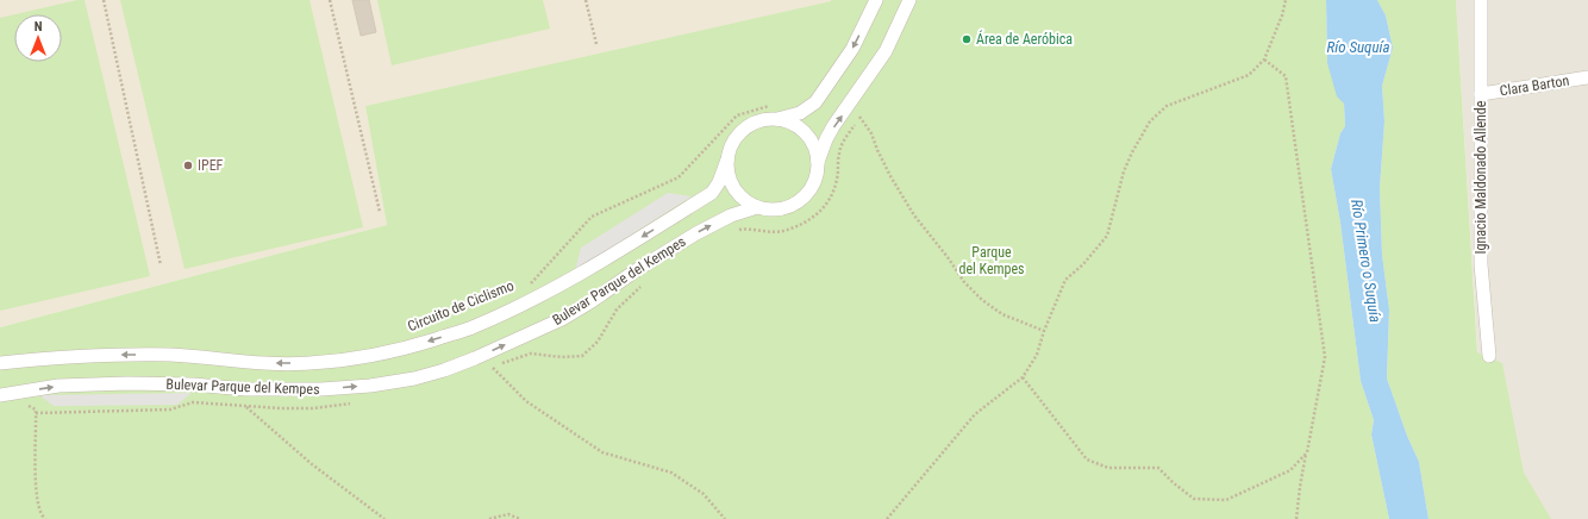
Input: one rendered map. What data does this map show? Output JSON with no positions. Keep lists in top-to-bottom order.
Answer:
{
  "streets": {
    "street": ["Clara Barton", "Ignacio Maldonado Allende", "Bulevar Parque del Kempes"],
    "path": ["Circuito de Ciclismo"]
  },
  "crossings": [
    ["Clara Barton", "Ignacio Maldonado Allende"]
  ],
  "water": ["Río Suquía", "Río Primero o Suquía"],
  "parks": ["Parque del Kempes"],
  "places": ["Área de Aeróbica", "IPEF"],
  "north": "top"
}
